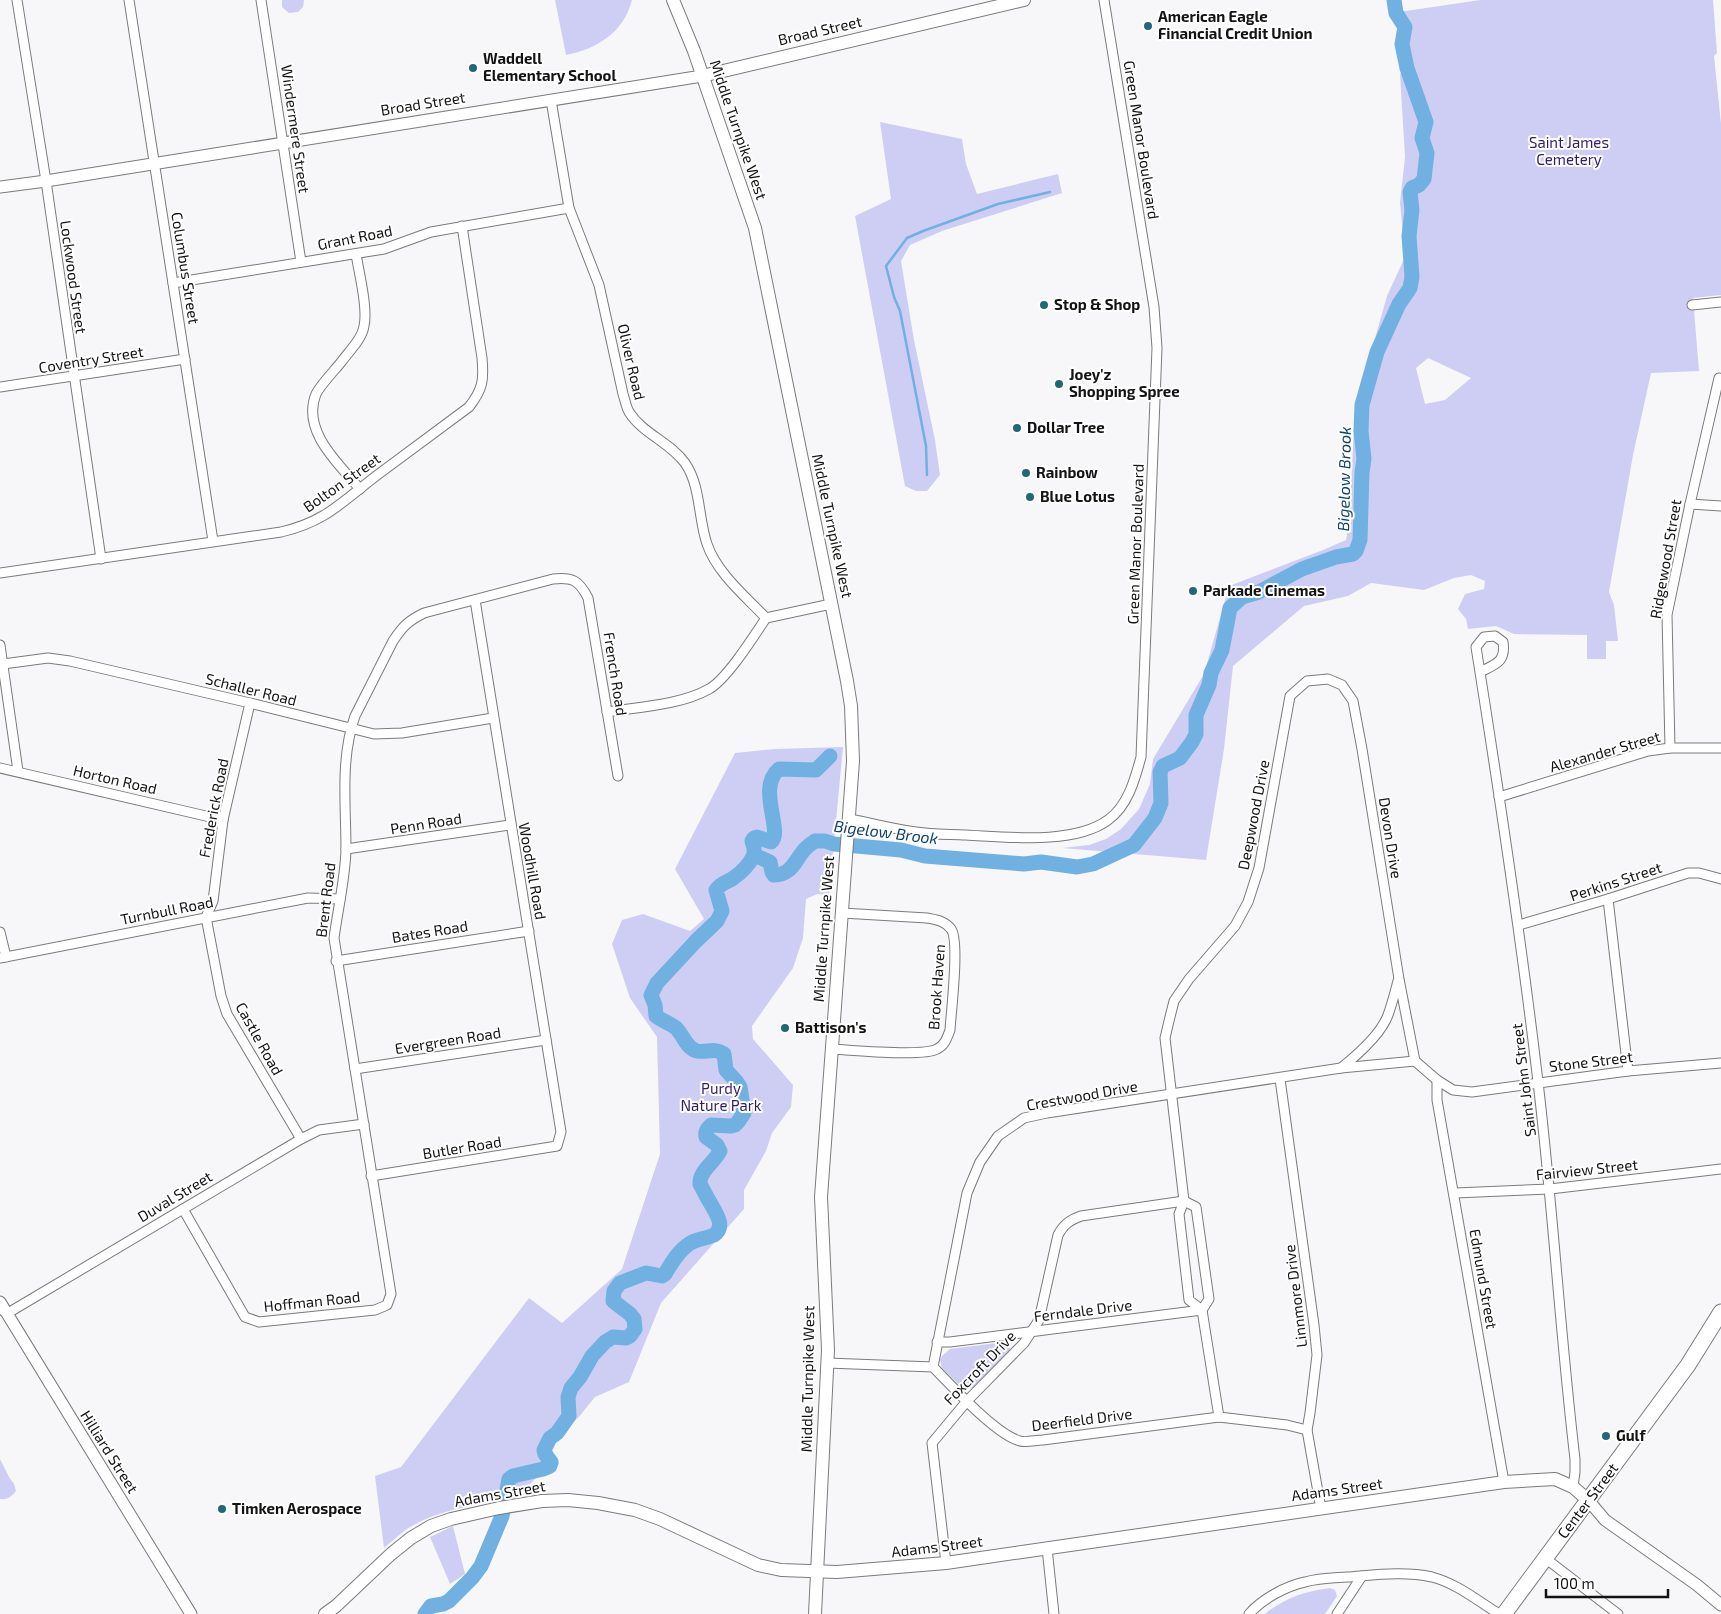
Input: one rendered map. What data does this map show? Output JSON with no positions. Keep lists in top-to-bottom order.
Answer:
{
  "streets": {
    "main road": [
      "Broad Street",
      "Middle Turnpike West",
      "Adams Street",
      "Center Street"
    ],
    "street": [
      "Windermere Street",
      "Green Manor Boulevard",
      "Grant Road",
      "Columbus Street",
      "Lockwood Street",
      "Coventry Street",
      "Oliver Road",
      "Bolton Street",
      "Ridgewood Street",
      "French Road",
      "Schaller Road",
      "Alexander Street",
      "Horton Road",
      "Frederick Road",
      "Deepwood Drive",
      "Penn Road",
      "Devon Drive",
      "Woodhill Road",
      "Perkins Street",
      "Brent Road",
      "Turnbull Road",
      "Bates Road",
      "Brook Haven",
      "Castle Road",
      "Evergreen Road",
      "Stone Street",
      "Saint John Street",
      "Crestwood Drive",
      "Butler Road",
      "Fairview Street",
      "Duval Street",
      "Edmund Street",
      "Linnmore Drive",
      "Hoffman Road",
      "Ferndale Drive",
      "Foxcroft Drive",
      "Deerfield Drive",
      "Hilliard Street"
    ]
  },
  "crossings": [
    ["Broad Street", "Windermere Street"],
    ["Broad Street", "Middle Turnpike West"],
    ["Broad Street", "Columbus Street"],
    ["Broad Street", "Lockwood Street"],
    ["Broad Street", "Oliver Road"],
    ["Windermere Street", "Grant Road"],
    ["Middle Turnpike West", "Green Manor Boulevard"],
    ["Middle Turnpike West", "Brook Haven"],
    ["Middle Turnpike West", "Adams Street"],
    ["Grant Road", "Columbus Street"],
    ["Grant Road", "Oliver Road"],
    ["Grant Road", "Bolton Street"],
    ["Columbus Street", "Coventry Street"],
    ["Columbus Street", "Bolton Street"],
    ["Lockwood Street", "Coventry Street"],
    ["Lockwood Street", "Bolton Street"],
    ["Ridgewood Street", "Alexander Street"],
    ["French Road", "Brent Road"],
    ["Schaller Road", "Frederick Road"],
    ["Schaller Road", "Woodhill Road"],
    ["Schaller Road", "Brent Road"],
    ["Alexander Street", "Saint John Street"],
    ["Horton Road", "Frederick Road"],
    ["Frederick Road", "Turnbull Road"],
    ["Frederick Road", "Castle Road"],
    ["Deepwood Drive", "Devon Drive"],
    ["Deepwood Drive", "Crestwood Drive"],
    ["Deepwood Drive", "Ferndale Drive"],
    ["Deepwood Drive", "Foxcroft Drive"],
    ["Deepwood Drive", "Deerfield Drive"],
    ["Penn Road", "Woodhill Road"],
    ["Penn Road", "Brent Road"],
    ["Devon Drive", "Stone Street"],
    ["Devon Drive", "Crestwood Drive"],
    ["Woodhill Road", "Brent Road"],
    ["Woodhill Road", "Bates Road"],
    ["Woodhill Road", "Evergreen Road"],
    ["Woodhill Road", "Butler Road"],
    ["Perkins Street", "Saint John Street"],
    ["Brent Road", "Turnbull Road"],
    ["Brent Road", "Bates Road"],
    ["Brent Road", "Evergreen Road"],
    ["Brent Road", "Butler Road"],
    ["Brent Road", "Duval Street"],
    ["Brent Road", "Hoffman Road"],
    ["Turnbull Road", "Castle Road"],
    ["Castle Road", "Duval Street"],
    ["Stone Street", "Saint John Street"],
    ["Stone Street", "Crestwood Drive"],
    ["Stone Street", "Edmund Street"],
    ["Saint John Street", "Fairview Street"],
    ["Saint John Street", "Adams Street"],
    ["Crestwood Drive", "Linnmore Drive"],
    ["Crestwood Drive", "Ferndale Drive"],
    ["Crestwood Drive", "Deerfield Drive"],
    ["Fairview Street", "Edmund Street"],
    ["Duval Street", "Hoffman Road"],
    ["Duval Street", "Hilliard Street"],
    ["Edmund Street", "Adams Street"],
    ["Linnmore Drive", "Deerfield Drive"],
    ["Linnmore Drive", "Adams Street"],
    ["Ferndale Drive", "Foxcroft Drive"],
    ["Foxcroft Drive", "Deerfield Drive"],
    ["Foxcroft Drive", "Adams Street"],
    ["Adams Street", "Center Street"]
  ],
  "water": ["Bigelow Brook"],
  "parks": ["Saint James Cemetery", "Purdy Nature Park"],
  "places": [
    "American Eagle Financial Credit Union",
    "Waddell Elementary School",
    "Stop & Shop",
    "Joey'z Shopping Spree",
    "Dollar Tree",
    "Rainbow",
    "Blue Lotus",
    "Parkade Cinemas",
    "Battison's",
    "Gulf",
    "Timken Aerospace"
  ],
  "scale_bar": "100 m"
}
